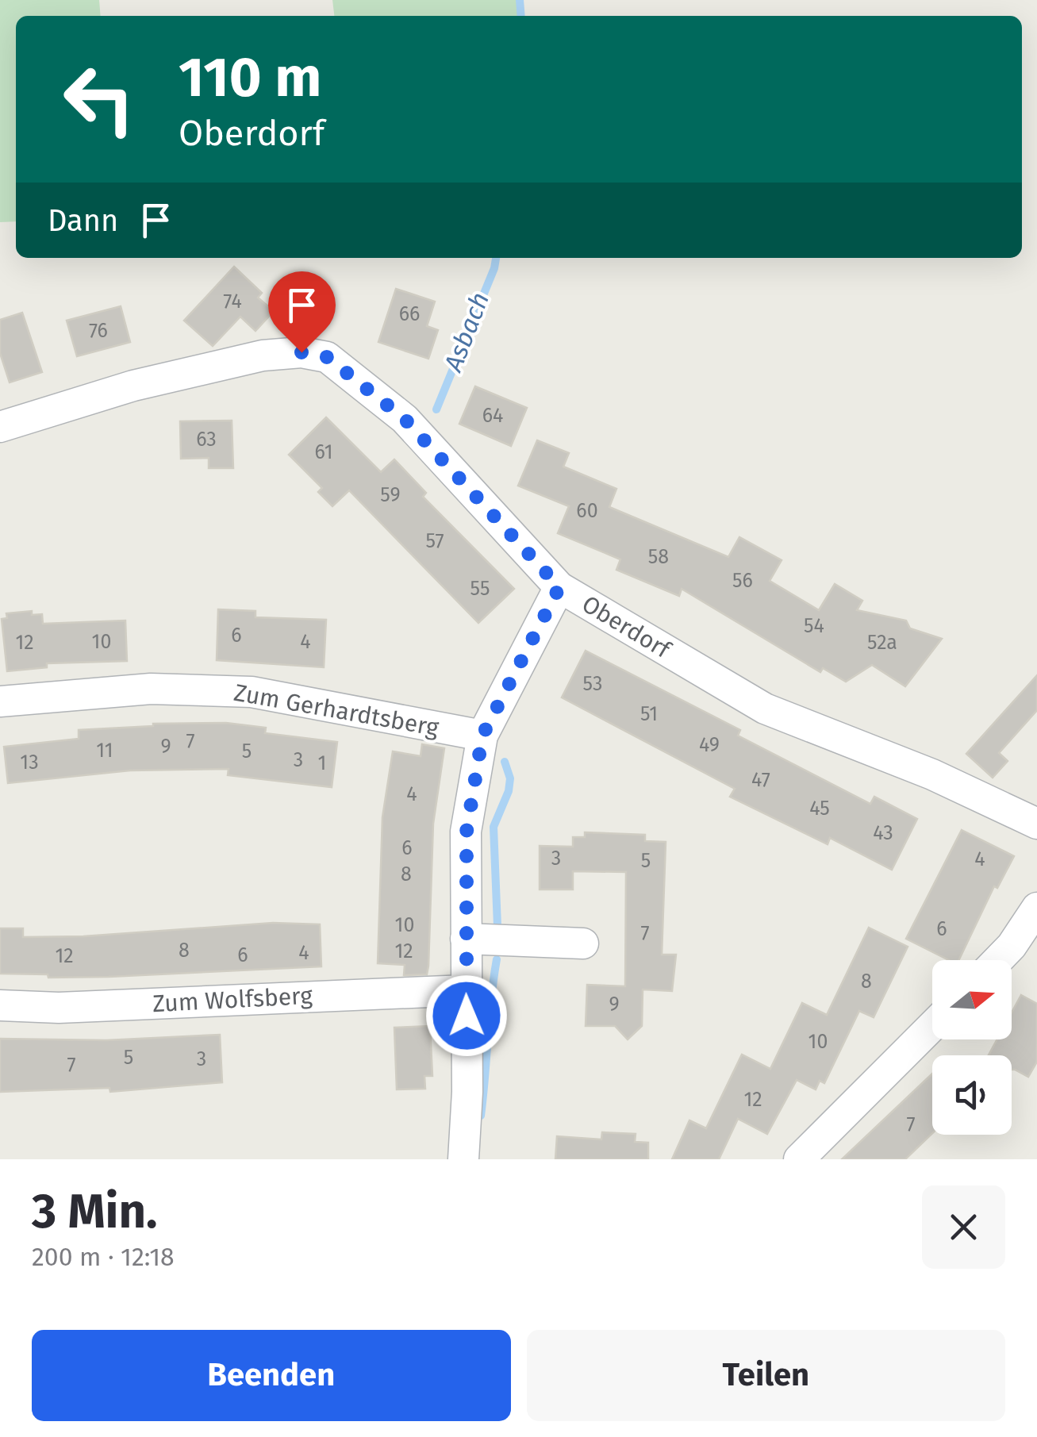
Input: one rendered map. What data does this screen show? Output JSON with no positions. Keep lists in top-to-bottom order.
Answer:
{
  "streets": {
    "street": ["Oberdorf", "Zum Gerhardtsberg", "Zum Wolfsberg"]
  },
  "water": ["Asbach"],
  "house_numbers": [
    "74",
    "66",
    "76",
    "64",
    "63",
    "61",
    "59",
    "60",
    "57",
    "58",
    "56",
    "55",
    "54",
    "6",
    "10",
    "4",
    "12",
    "52a",
    "53",
    "51",
    "7",
    "49",
    "9",
    "11",
    "5",
    "3",
    "13",
    "1",
    "47",
    "4",
    "45",
    "43",
    "6",
    "3",
    "4",
    "5",
    "8",
    "10",
    "6",
    "7",
    "8",
    "12",
    "4",
    "6",
    "12",
    "8",
    "9",
    "10",
    "5",
    "3",
    "7",
    "12",
    "7"
  ],
  "north": "right",
  "page": {
    "turn": ["110 m", "Oberdorf"],
    "then": "Dann",
    "heading": ["3 Min.", "200 m · 12:18"],
    "buttons": ["Beenden", "Teilen"]
  }
}
